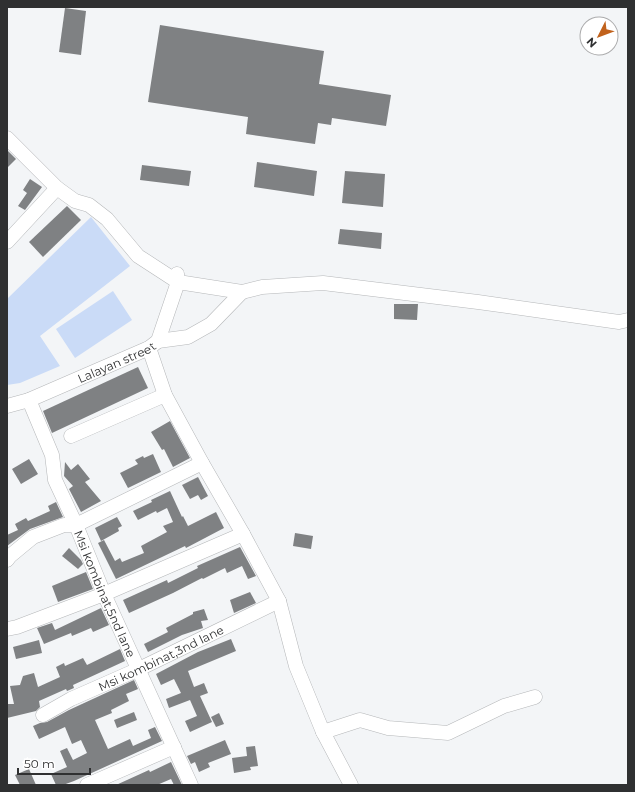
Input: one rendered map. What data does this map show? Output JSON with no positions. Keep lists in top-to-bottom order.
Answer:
{
  "streets": {
    "street": ["Lalayan street", "Msi kombinat,5nd lane", "Msi kombinat,3nd lane"]
  },
  "crossings": [
    ["Lalayan street", "Msi kombinat,5nd lane"],
    ["Msi kombinat,5nd lane", "Msi kombinat,3nd lane"]
  ],
  "scale_bar": "50 m",
  "north": "bottom left"
}
